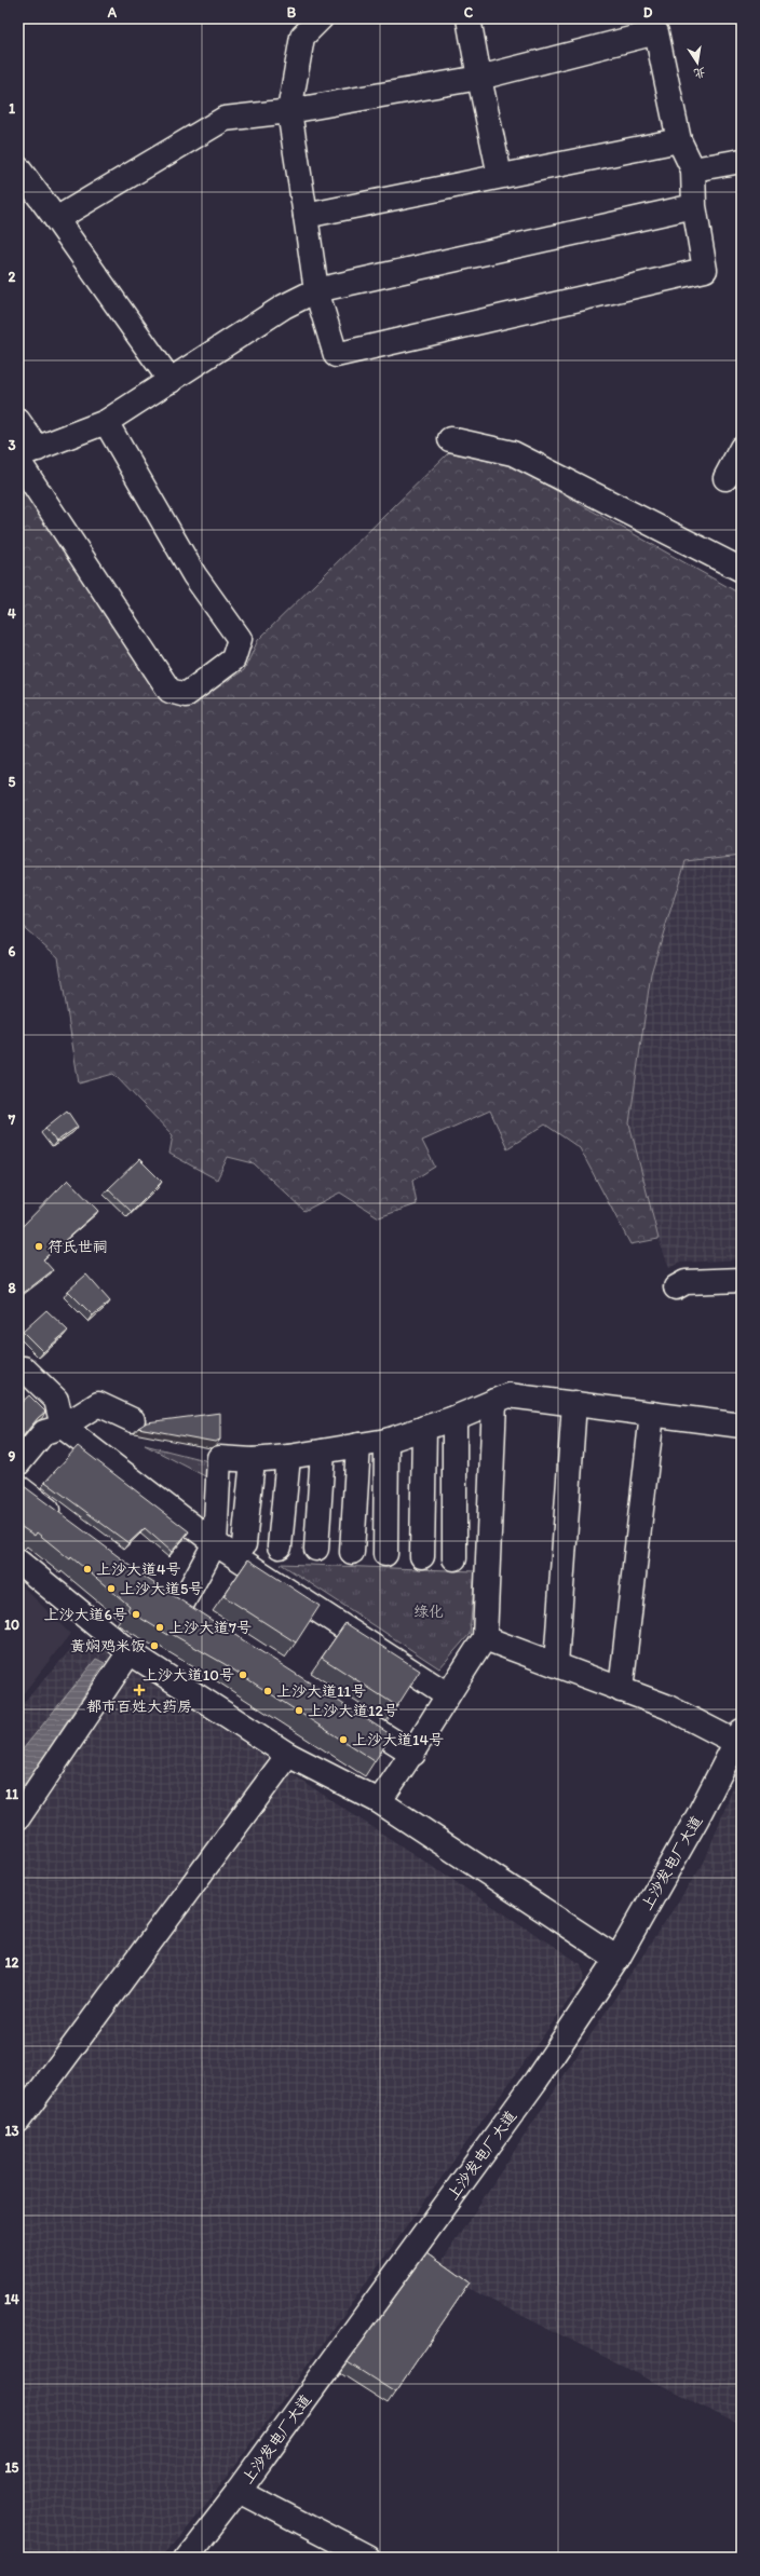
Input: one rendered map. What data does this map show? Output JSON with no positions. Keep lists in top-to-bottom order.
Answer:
{
  "streets": {
    "street": ["上沙发电厂大道"]
  },
  "parks": ["绿化"],
  "places": {
    "other": [
      "符氏世祠",
      "上沙大道4号",
      "上沙大道5号",
      "上沙大道6号",
      "上沙大道7号",
      "黄焖鸡米饭",
      "上沙大道10号",
      "上沙大道11号",
      "上沙大道12号",
      "上沙大道14号"
    ],
    "health": ["都市百姓大药房"]
  },
  "north": "bottom",
  "grid": {
    "columns": [
      "A",
      "B",
      "C",
      "D"
    ],
    "rows": [
      "1",
      "2",
      "3",
      "4",
      "5",
      "6",
      "7",
      "8",
      "9",
      "10",
      "11",
      "12",
      "13",
      "14",
      "15"
    ]
  }
}
